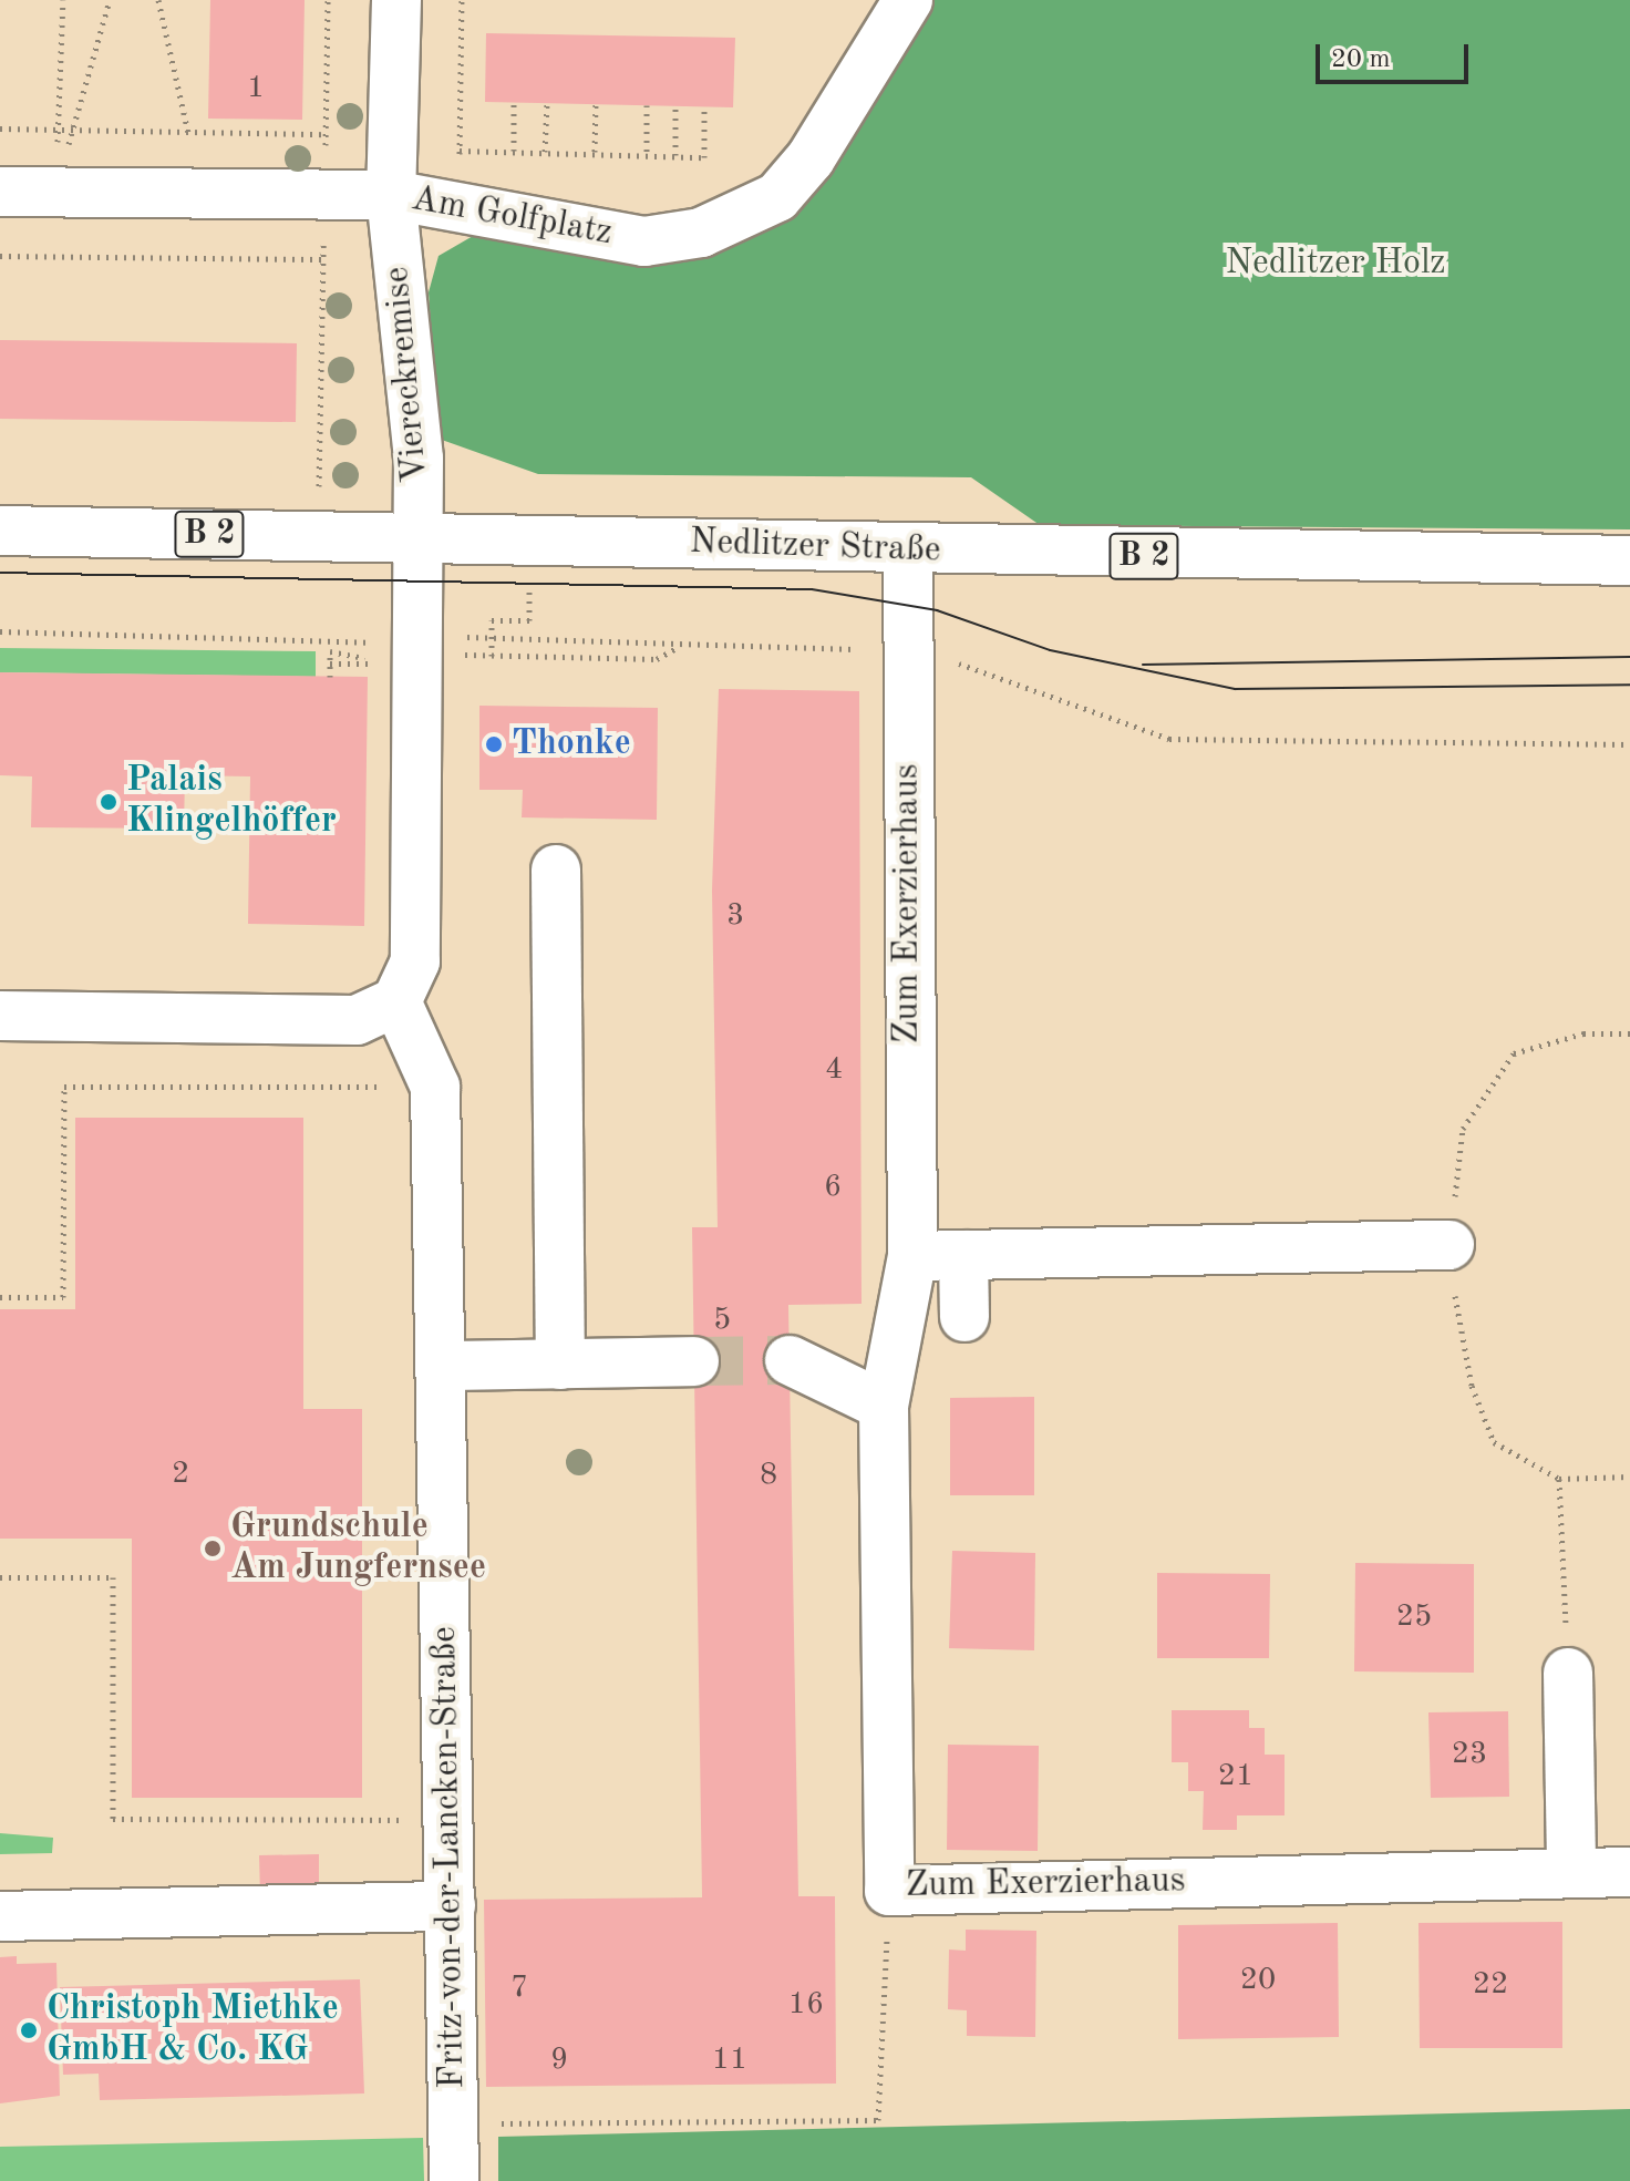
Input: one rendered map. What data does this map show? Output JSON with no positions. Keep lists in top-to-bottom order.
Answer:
{
  "streets": {
    "street": [
      "Am Golfplatz",
      "Viereckremise",
      "B 2",
      "Nedlitzer Straße",
      "Zum Exerzierhaus",
      "Fritz-von-der-Lancken-Straße"
    ]
  },
  "crossings": [
    ["Am Golfplatz", "Viereckremise"],
    ["Viereckremise", "Nedlitzer Straße"],
    ["Nedlitzer Straße", "Zum Exerzierhaus"]
  ],
  "parks": ["Nedlitzer Holz"],
  "places": [
    "Thonke",
    "Palais Klingelhöffer",
    "Grundschule Am Jungfernsee",
    "Christoph Miethke GmbH & Co. KG"
  ],
  "house_numbers": [
    "1",
    "3",
    "4",
    "6",
    "5",
    "2",
    "8",
    "25",
    "23",
    "21",
    "20",
    "22",
    "7",
    "16",
    "9",
    "11"
  ],
  "scale_bar": "20 m"
}
